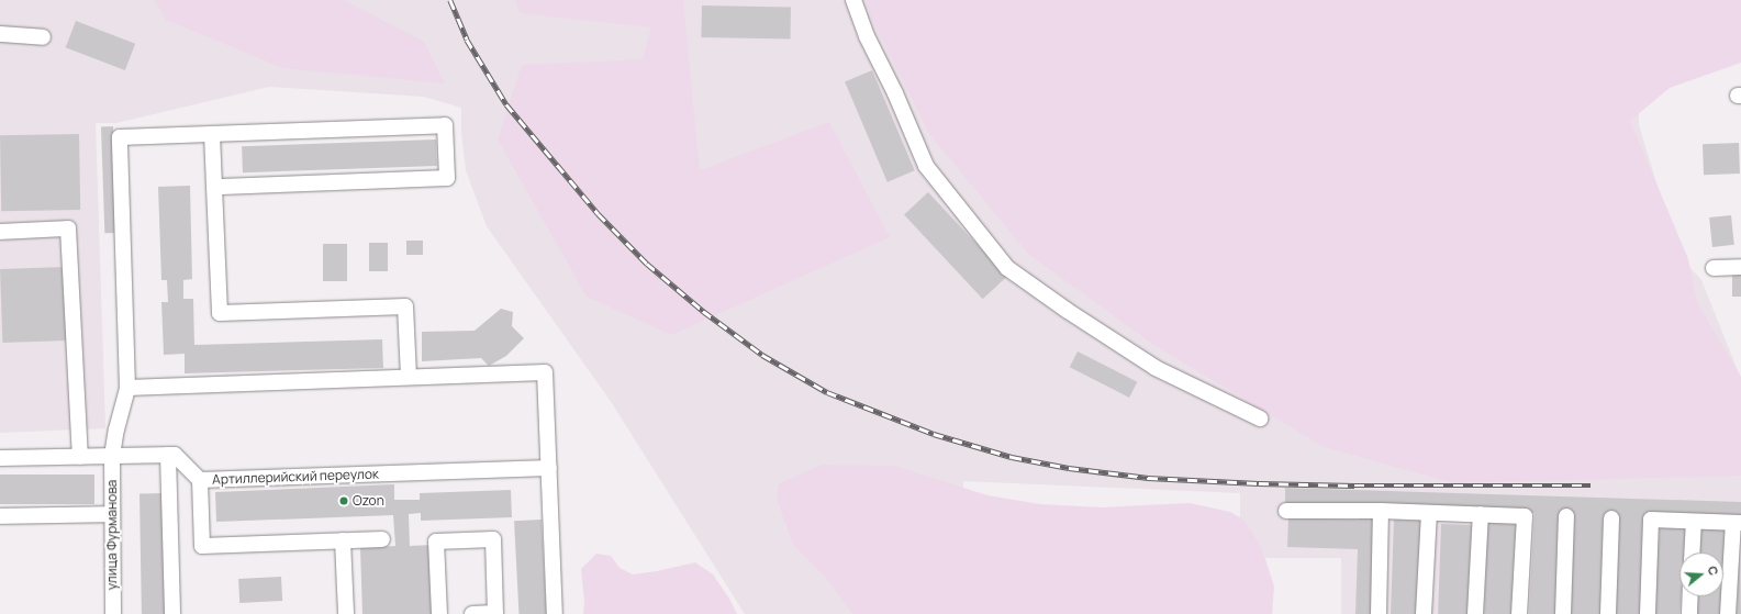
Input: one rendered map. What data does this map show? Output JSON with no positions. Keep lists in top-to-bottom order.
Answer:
{
  "streets": {
    "street": ["Артиллерийский переулок", "улица Фурманова"]
  },
  "places": ["Ozon"],
  "north": "right"
}
